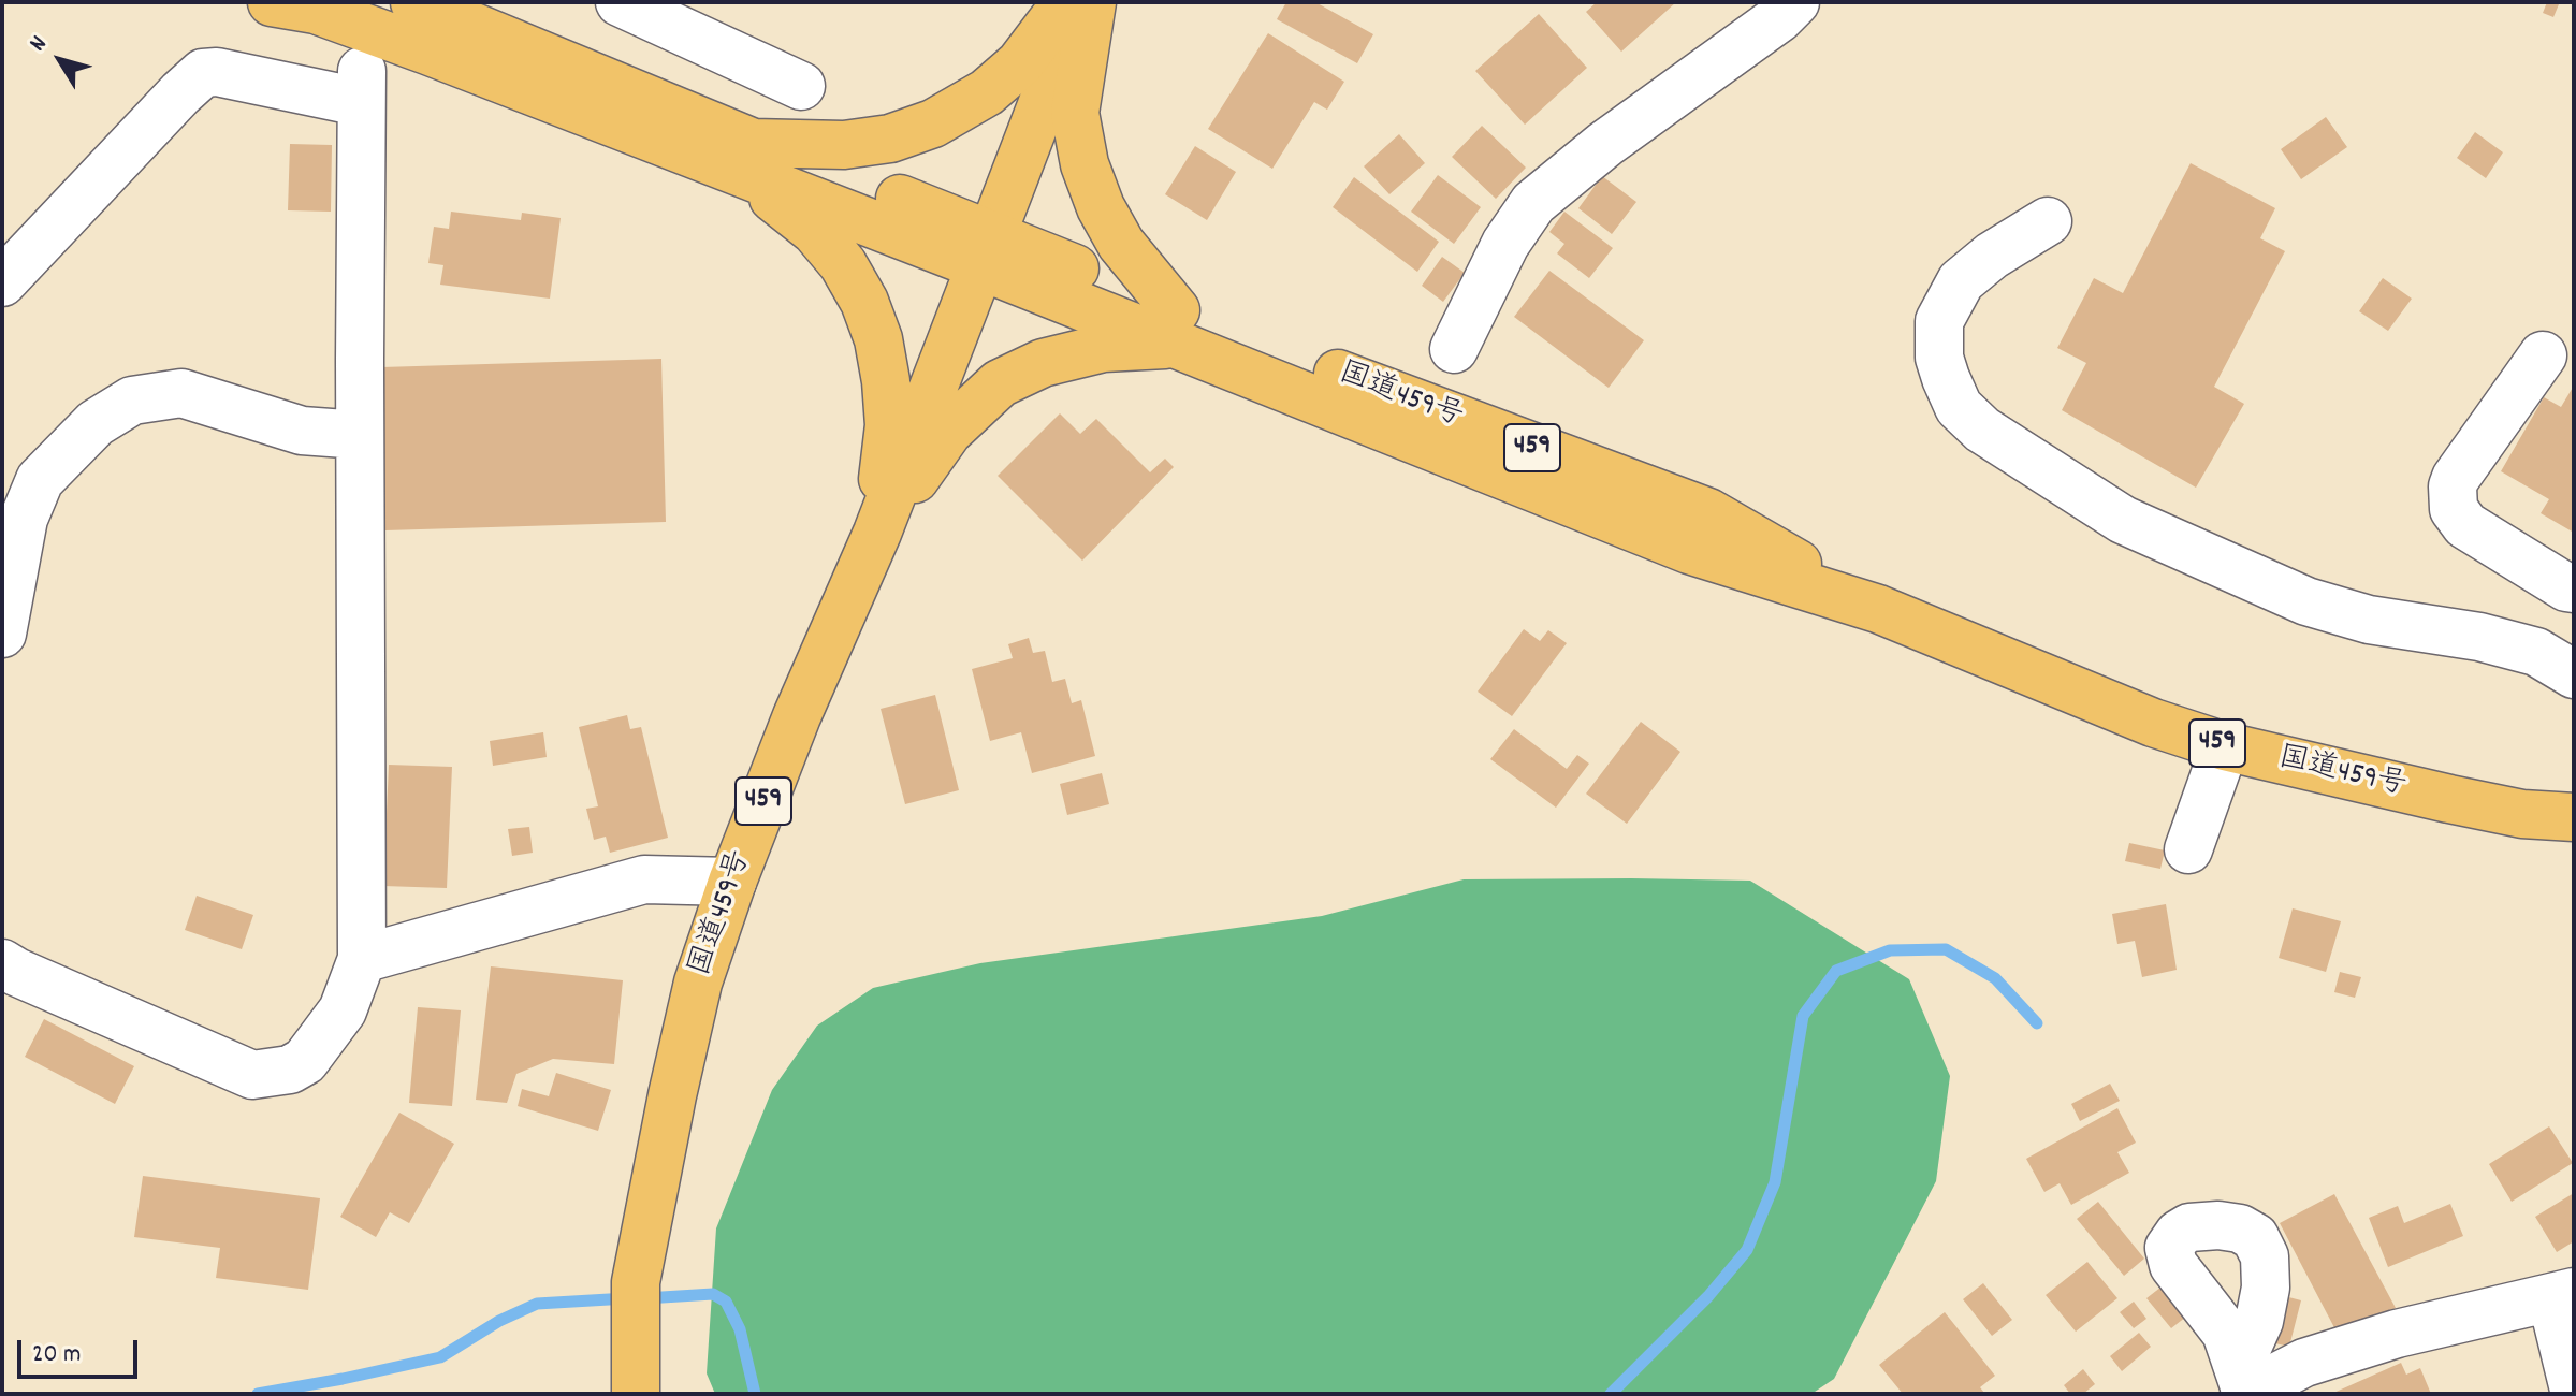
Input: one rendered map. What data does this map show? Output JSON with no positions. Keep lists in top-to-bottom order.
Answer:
{
  "streets": {
    "main road": ["国道459号", "459"]
  },
  "scale_bar": "20 m",
  "north": "top left"
}
